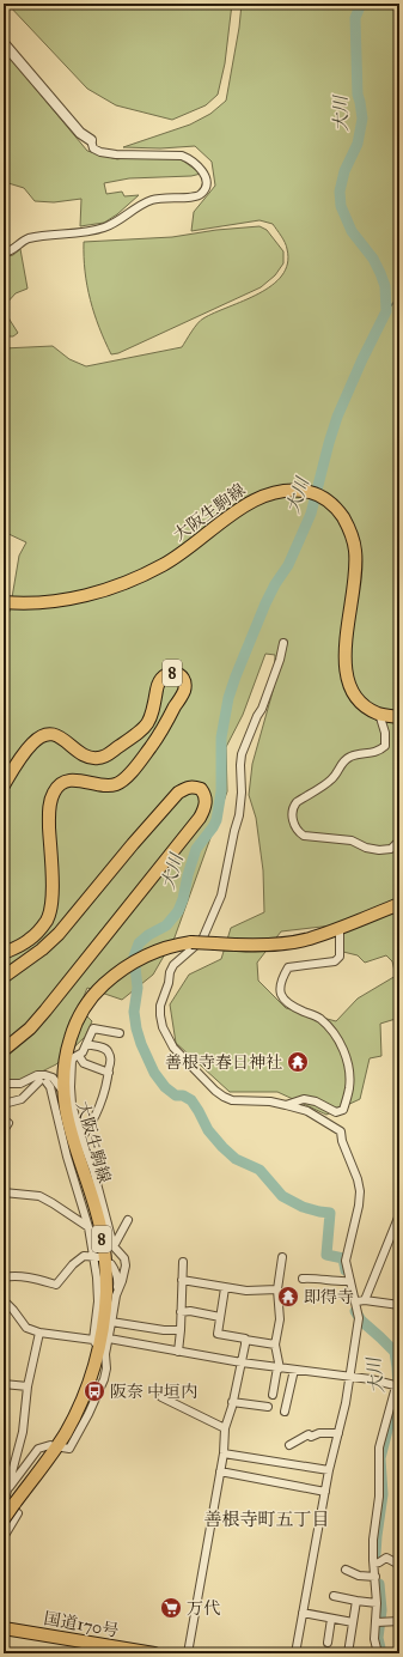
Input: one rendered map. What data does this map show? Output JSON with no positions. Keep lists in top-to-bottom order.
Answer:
{
  "streets": {
    "main road": ["大阪生駒線", "8", "国道170号"]
  },
  "districts": ["善根寺町五丁目"],
  "water": ["大川"],
  "places": {
    "temple": ["善根寺春日神社", "即得寺"],
    "bus stop": ["阪奈 中垣内"],
    "supermarket": ["万代"]
  }
}
